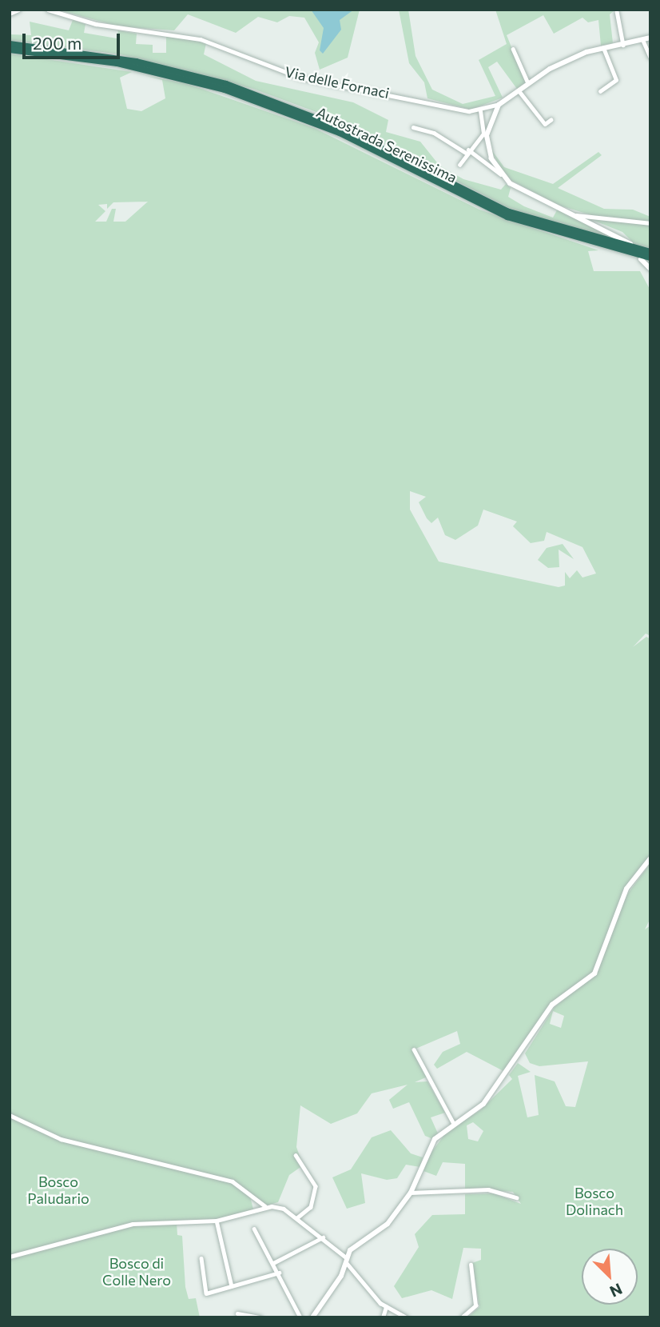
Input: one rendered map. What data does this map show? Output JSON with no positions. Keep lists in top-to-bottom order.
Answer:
{
  "streets": {
    "highway": ["Autostrada Serenissima"],
    "street": ["Via delle Fornaci"]
  },
  "parks": ["Bosco Paludario", "Bosco Dolinach", "Bosco di Colle Nero"],
  "scale_bar": "200 m",
  "north": "bottom right"
}
